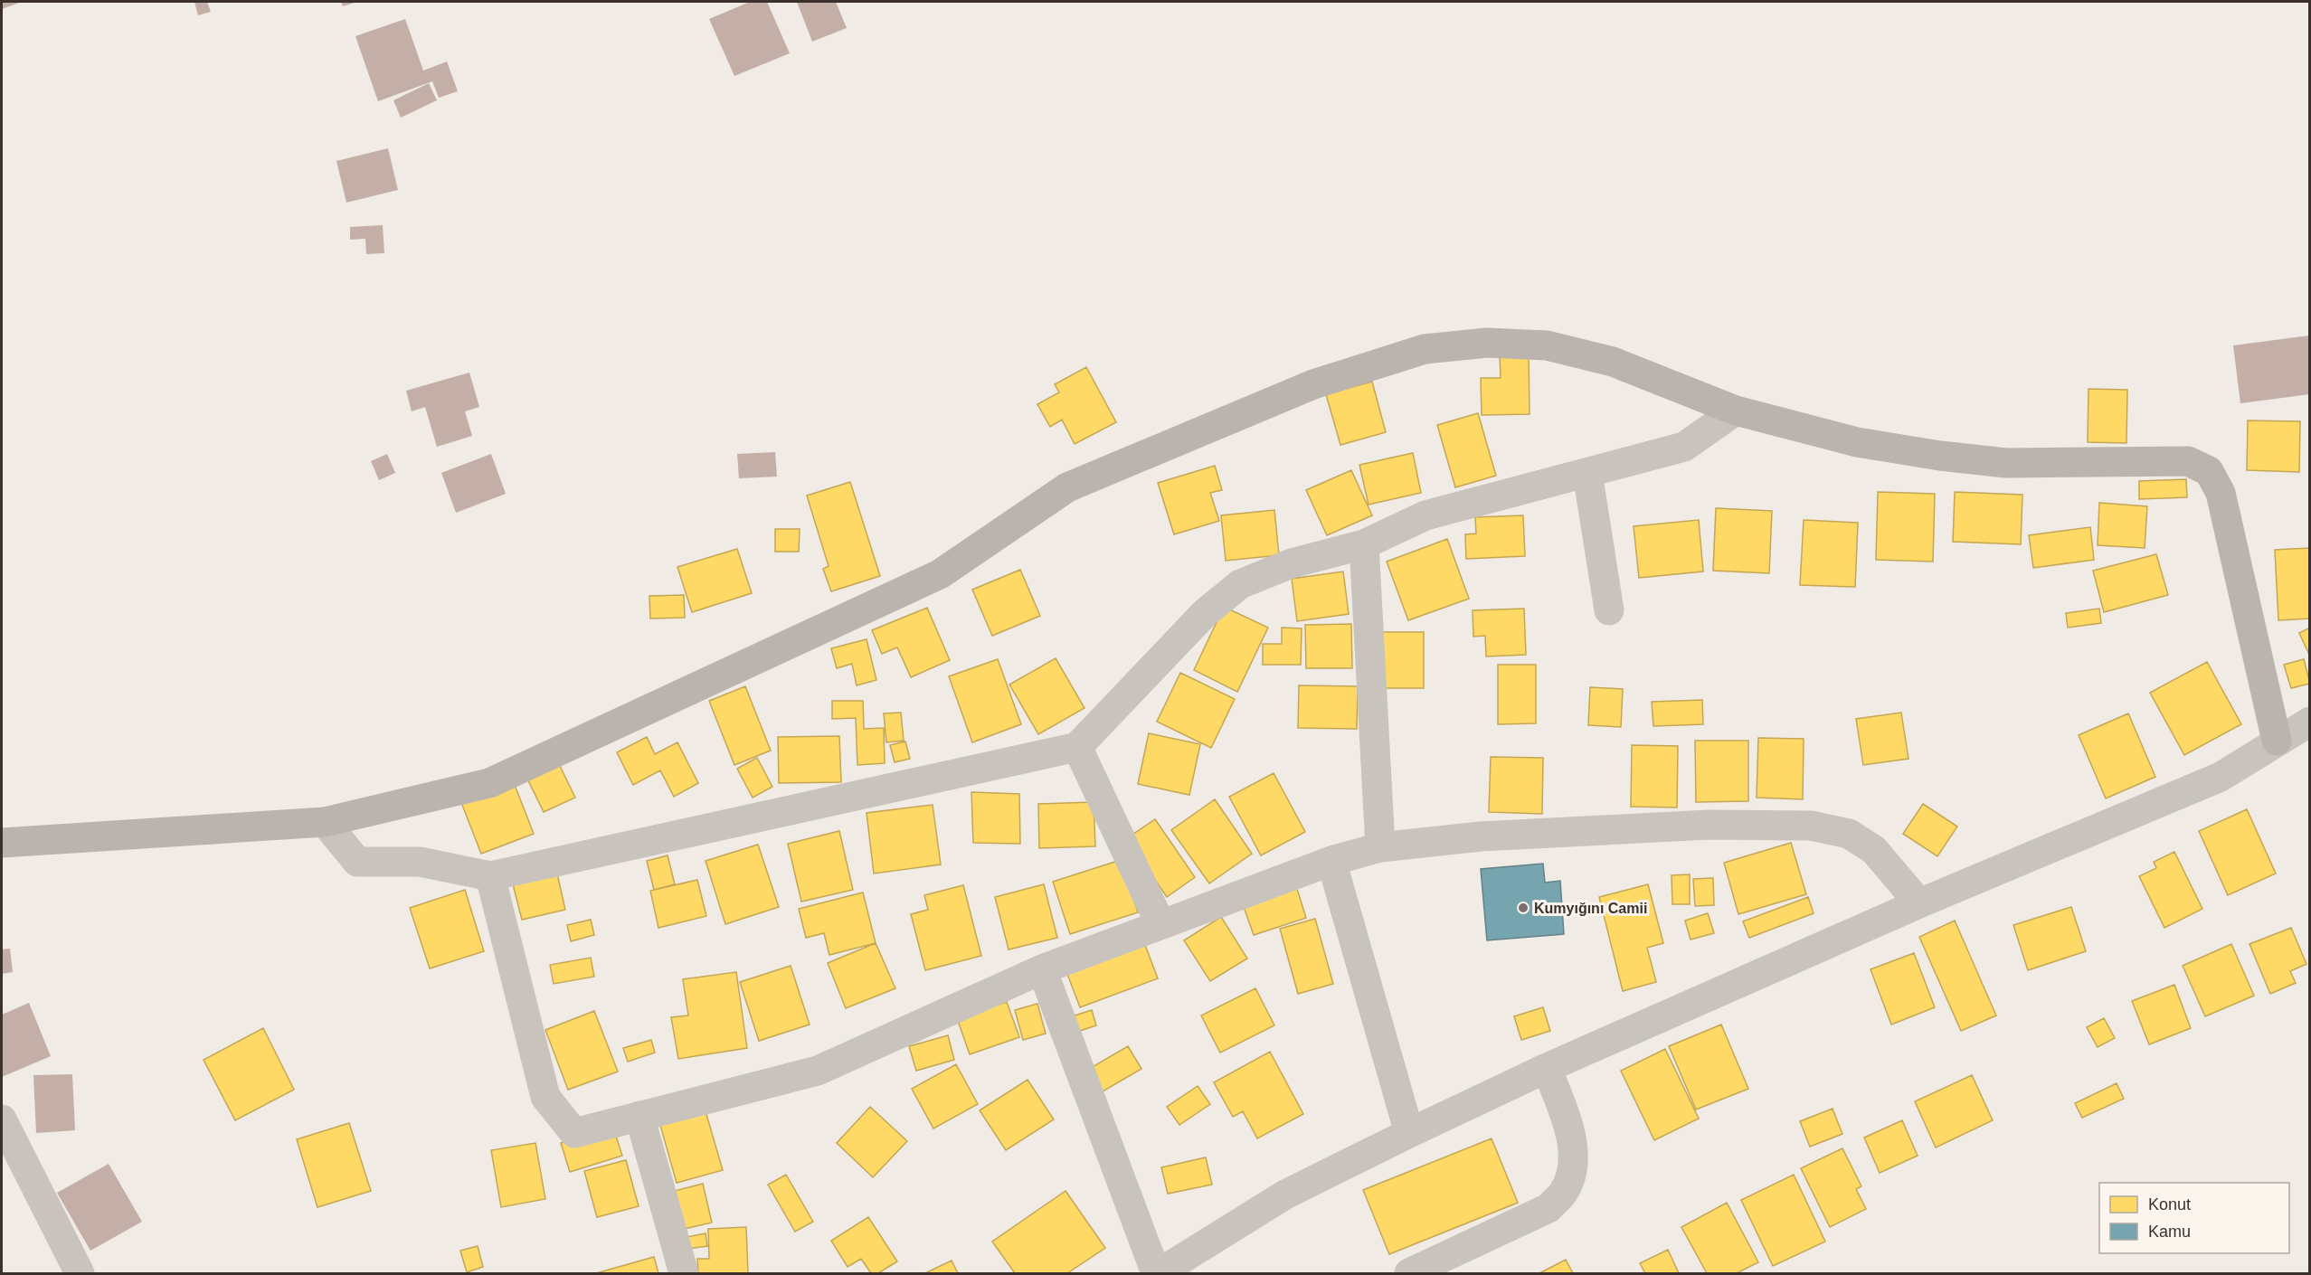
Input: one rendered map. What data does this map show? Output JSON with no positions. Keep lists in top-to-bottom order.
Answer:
{
  "places": ["Kumyığını Camii"],
  "legend": ["Konut", "Kamu"]
}
